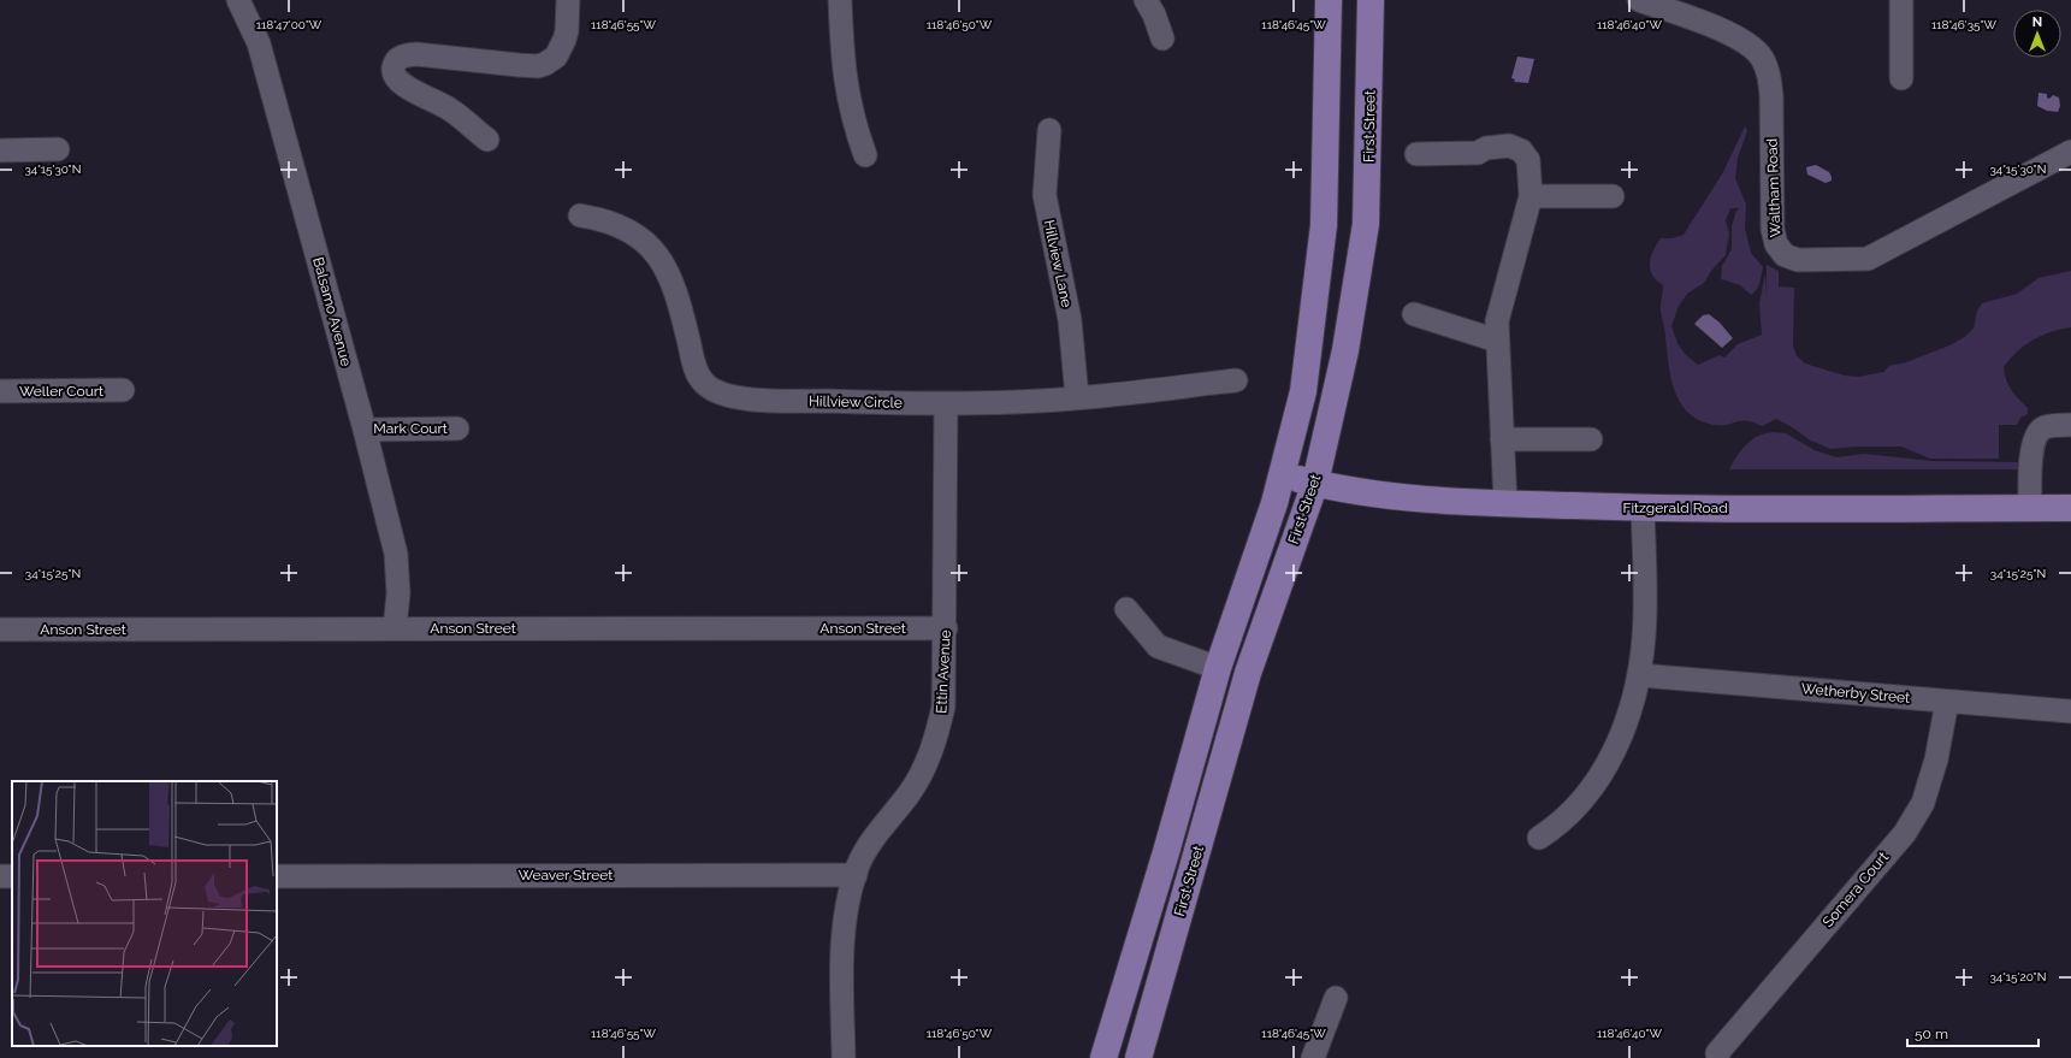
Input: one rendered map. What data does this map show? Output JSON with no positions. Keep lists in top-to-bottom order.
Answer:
{
  "streets": {
    "main road": ["First Street", "Fitzgerald Road"],
    "street": [
      "Waltham Road",
      "Hillview Lane",
      "Balsamo Avenue",
      "Weller Court",
      "Hillview Circle",
      "Mark Court",
      "Anson Street",
      "Ettin Avenue",
      "Wetherby Street",
      "Weaver Street",
      "Somera Court"
    ]
  },
  "crossings": [
    ["First Street", "Fitzgerald Road"],
    ["Hillview Lane", "Hillview Circle"],
    ["Balsamo Avenue", "Mark Court"],
    ["Balsamo Avenue", "Anson Street"],
    ["Hillview Circle", "Ettin Avenue"],
    ["Anson Street", "Ettin Avenue"],
    ["Ettin Avenue", "Weaver Street"],
    ["Wetherby Street", "Somera Court"]
  ],
  "scale_bar": "50 m",
  "north": "top",
  "coordinates": [
    "118°47'00\"W",
    "118°46'55\"W",
    "118°46'50\"W",
    "118°46'45\"W",
    "118°46'40\"W",
    "118°46'35\"W",
    "34°15'30\"N",
    "34°15'25\"N",
    "34°15'20\"N"
  ]
}
